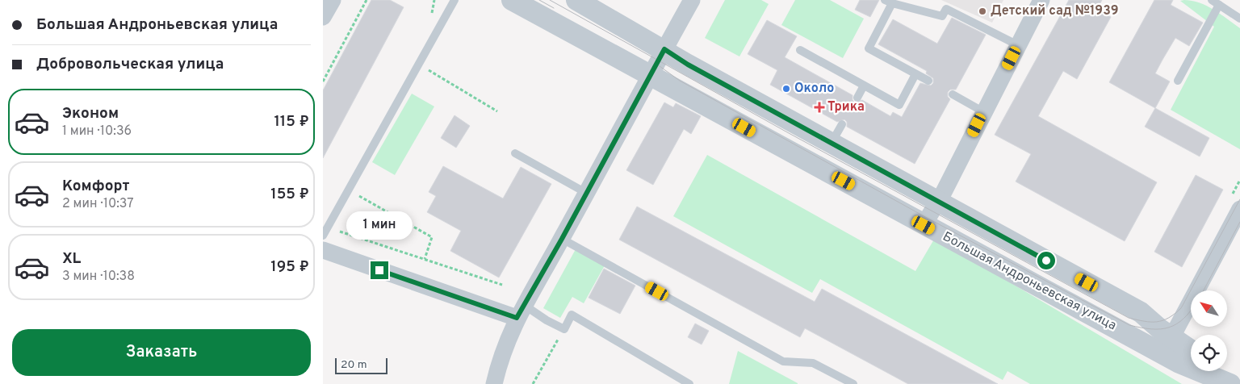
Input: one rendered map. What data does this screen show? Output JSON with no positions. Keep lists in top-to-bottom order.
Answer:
{
  "streets": {
    "street": ["Большая Андроньевская улица"]
  },
  "places": {
    "other": ["Детский сад №1939", "Около"],
    "health": ["Трика"]
  },
  "scale_bar": "20 m",
  "north": "top left",
  "page": {
    "banner": ["Большая Андроньевская улица", "Добровольческая улица"],
    "list": [
      {
        "name": "Эконом",
        "note": "1 мин · 10:36",
        "value": "115 ₽"
      },
      {
        "name": "Комфорт",
        "note": "2 мин · 10:37",
        "value": "155 ₽"
      },
      {
        "name": "XL",
        "note": "3 мин · 10:38",
        "value": "195 ₽"
      }
    ],
    "bubble": "1 мин",
    "buttons": "Заказать",
    "scale": "20 m"
  }
}
